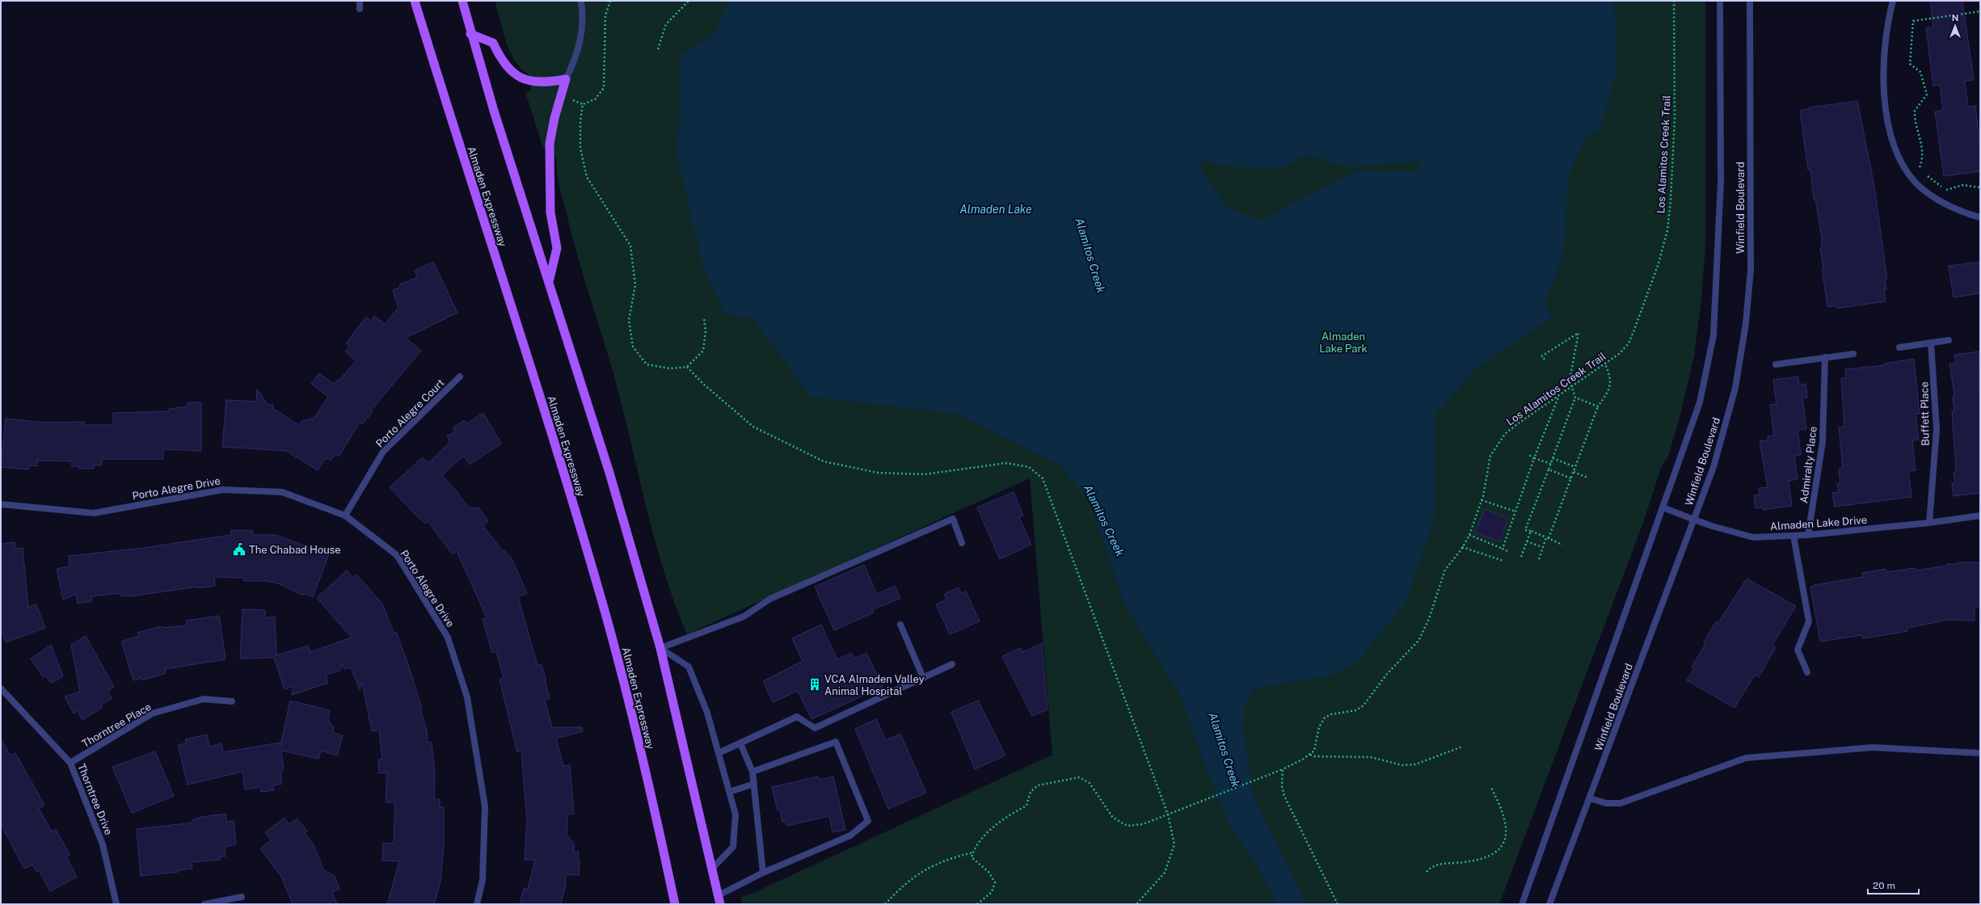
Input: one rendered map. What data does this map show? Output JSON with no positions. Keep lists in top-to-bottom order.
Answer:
{
  "streets": {
    "main road": ["Almaden Expressway"],
    "street": [
      "Winfield Boulevard",
      "Porto Alegre Court",
      "Buffett Place",
      "Admiralty Place",
      "Porto Alegre Drive",
      "Almaden Lake Drive",
      "Thorntree Place",
      "Thorntree Drive"
    ],
    "path": ["Los Alamitos Creek Trail"]
  },
  "crossings": [
    ["Winfield Boulevard", "Almaden Lake Drive"],
    ["Porto Alegre Court", "Porto Alegre Drive"],
    ["Buffett Place", "Almaden Lake Drive"],
    ["Admiralty Place", "Almaden Lake Drive"],
    ["Thorntree Place", "Thorntree Drive"]
  ],
  "water": ["Almaden Lake", "Alamitos Creek"],
  "parks": ["Almaden Lake Park"],
  "places": {
    "public building": ["The Chabad House"],
    "building": ["VCA Almaden Valley Animal Hospital"]
  },
  "scale_bar": "20 m",
  "north": "top"
}
